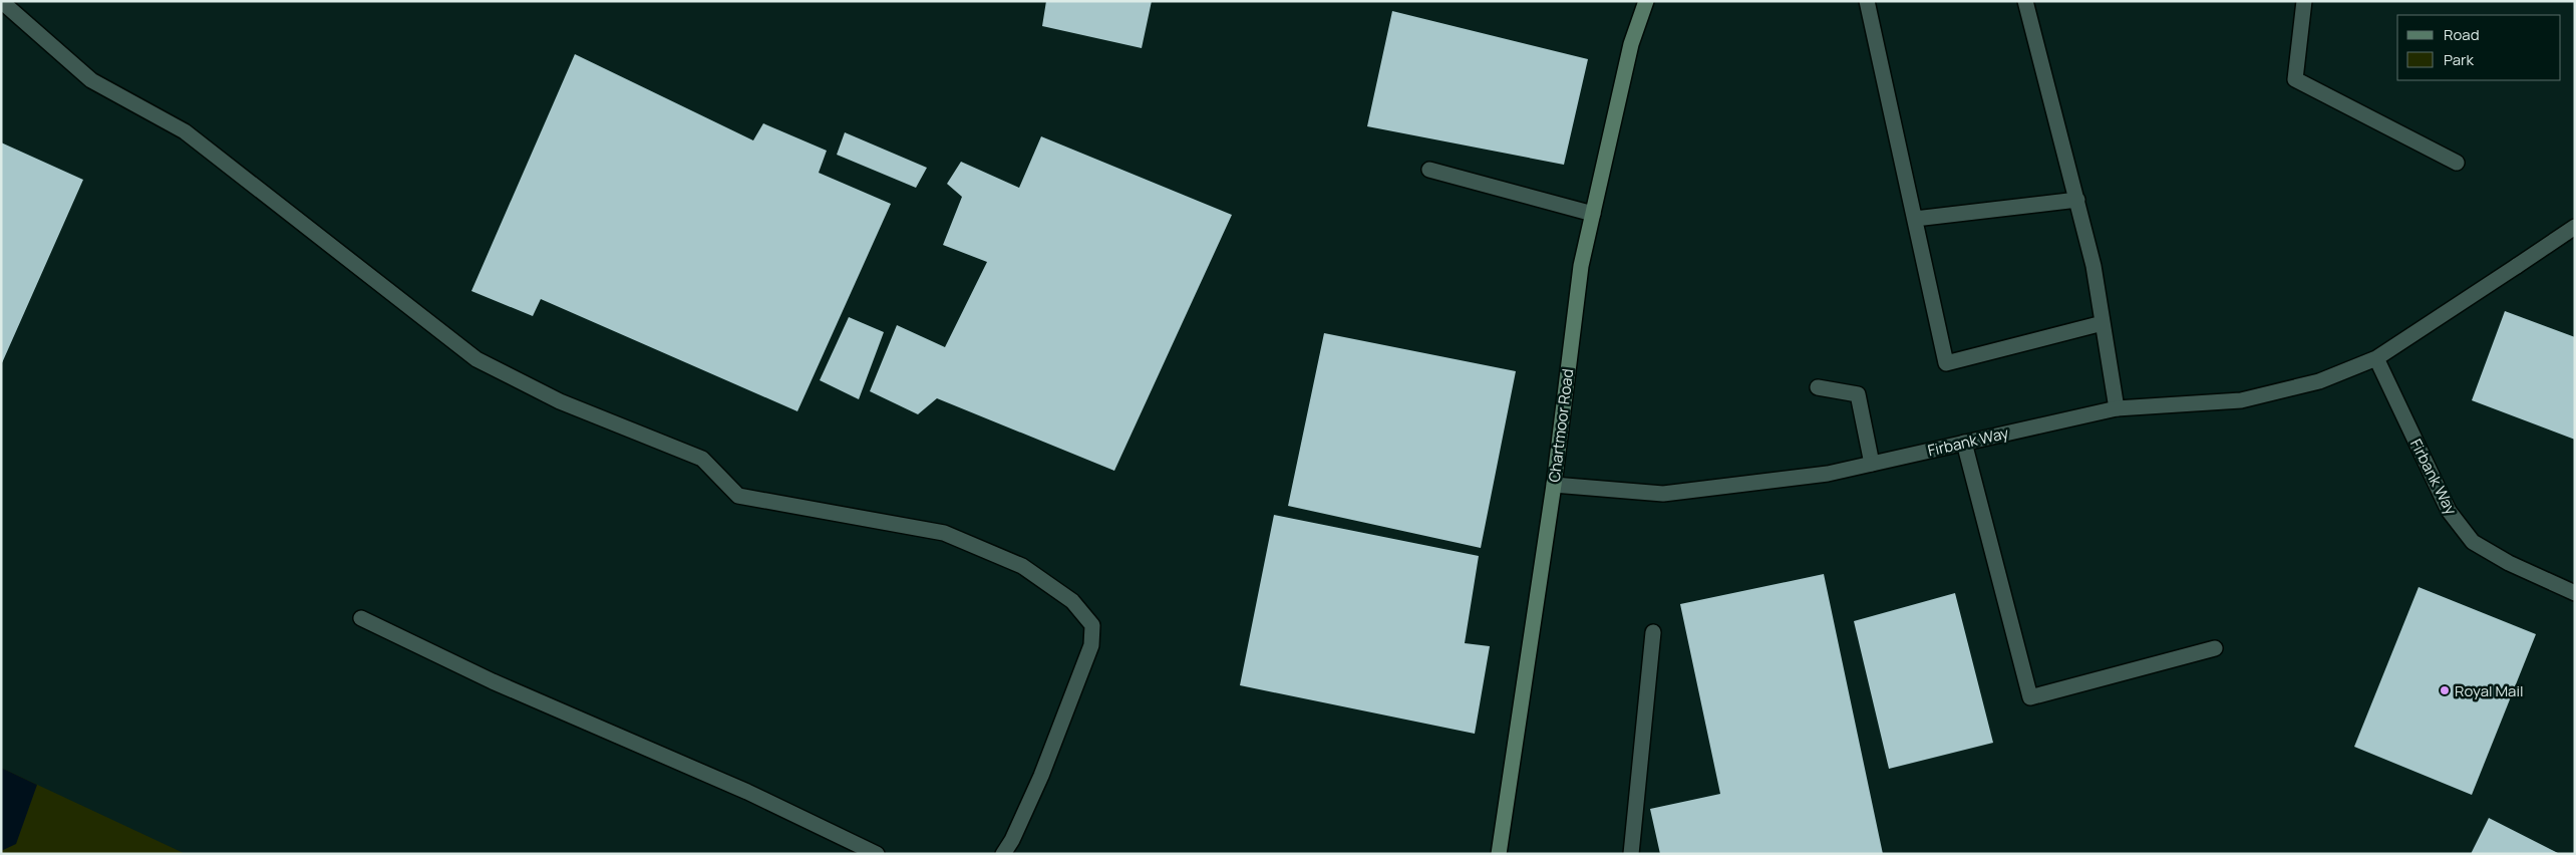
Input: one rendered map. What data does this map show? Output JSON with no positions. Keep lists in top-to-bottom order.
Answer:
{
  "streets": {
    "street": ["Chartmoor Road", "Firbank Way"]
  },
  "crossings": [
    ["Chartmoor Road", "Firbank Way"]
  ],
  "places": ["Royal Mail"],
  "legend": ["Road", "Park"]
}
